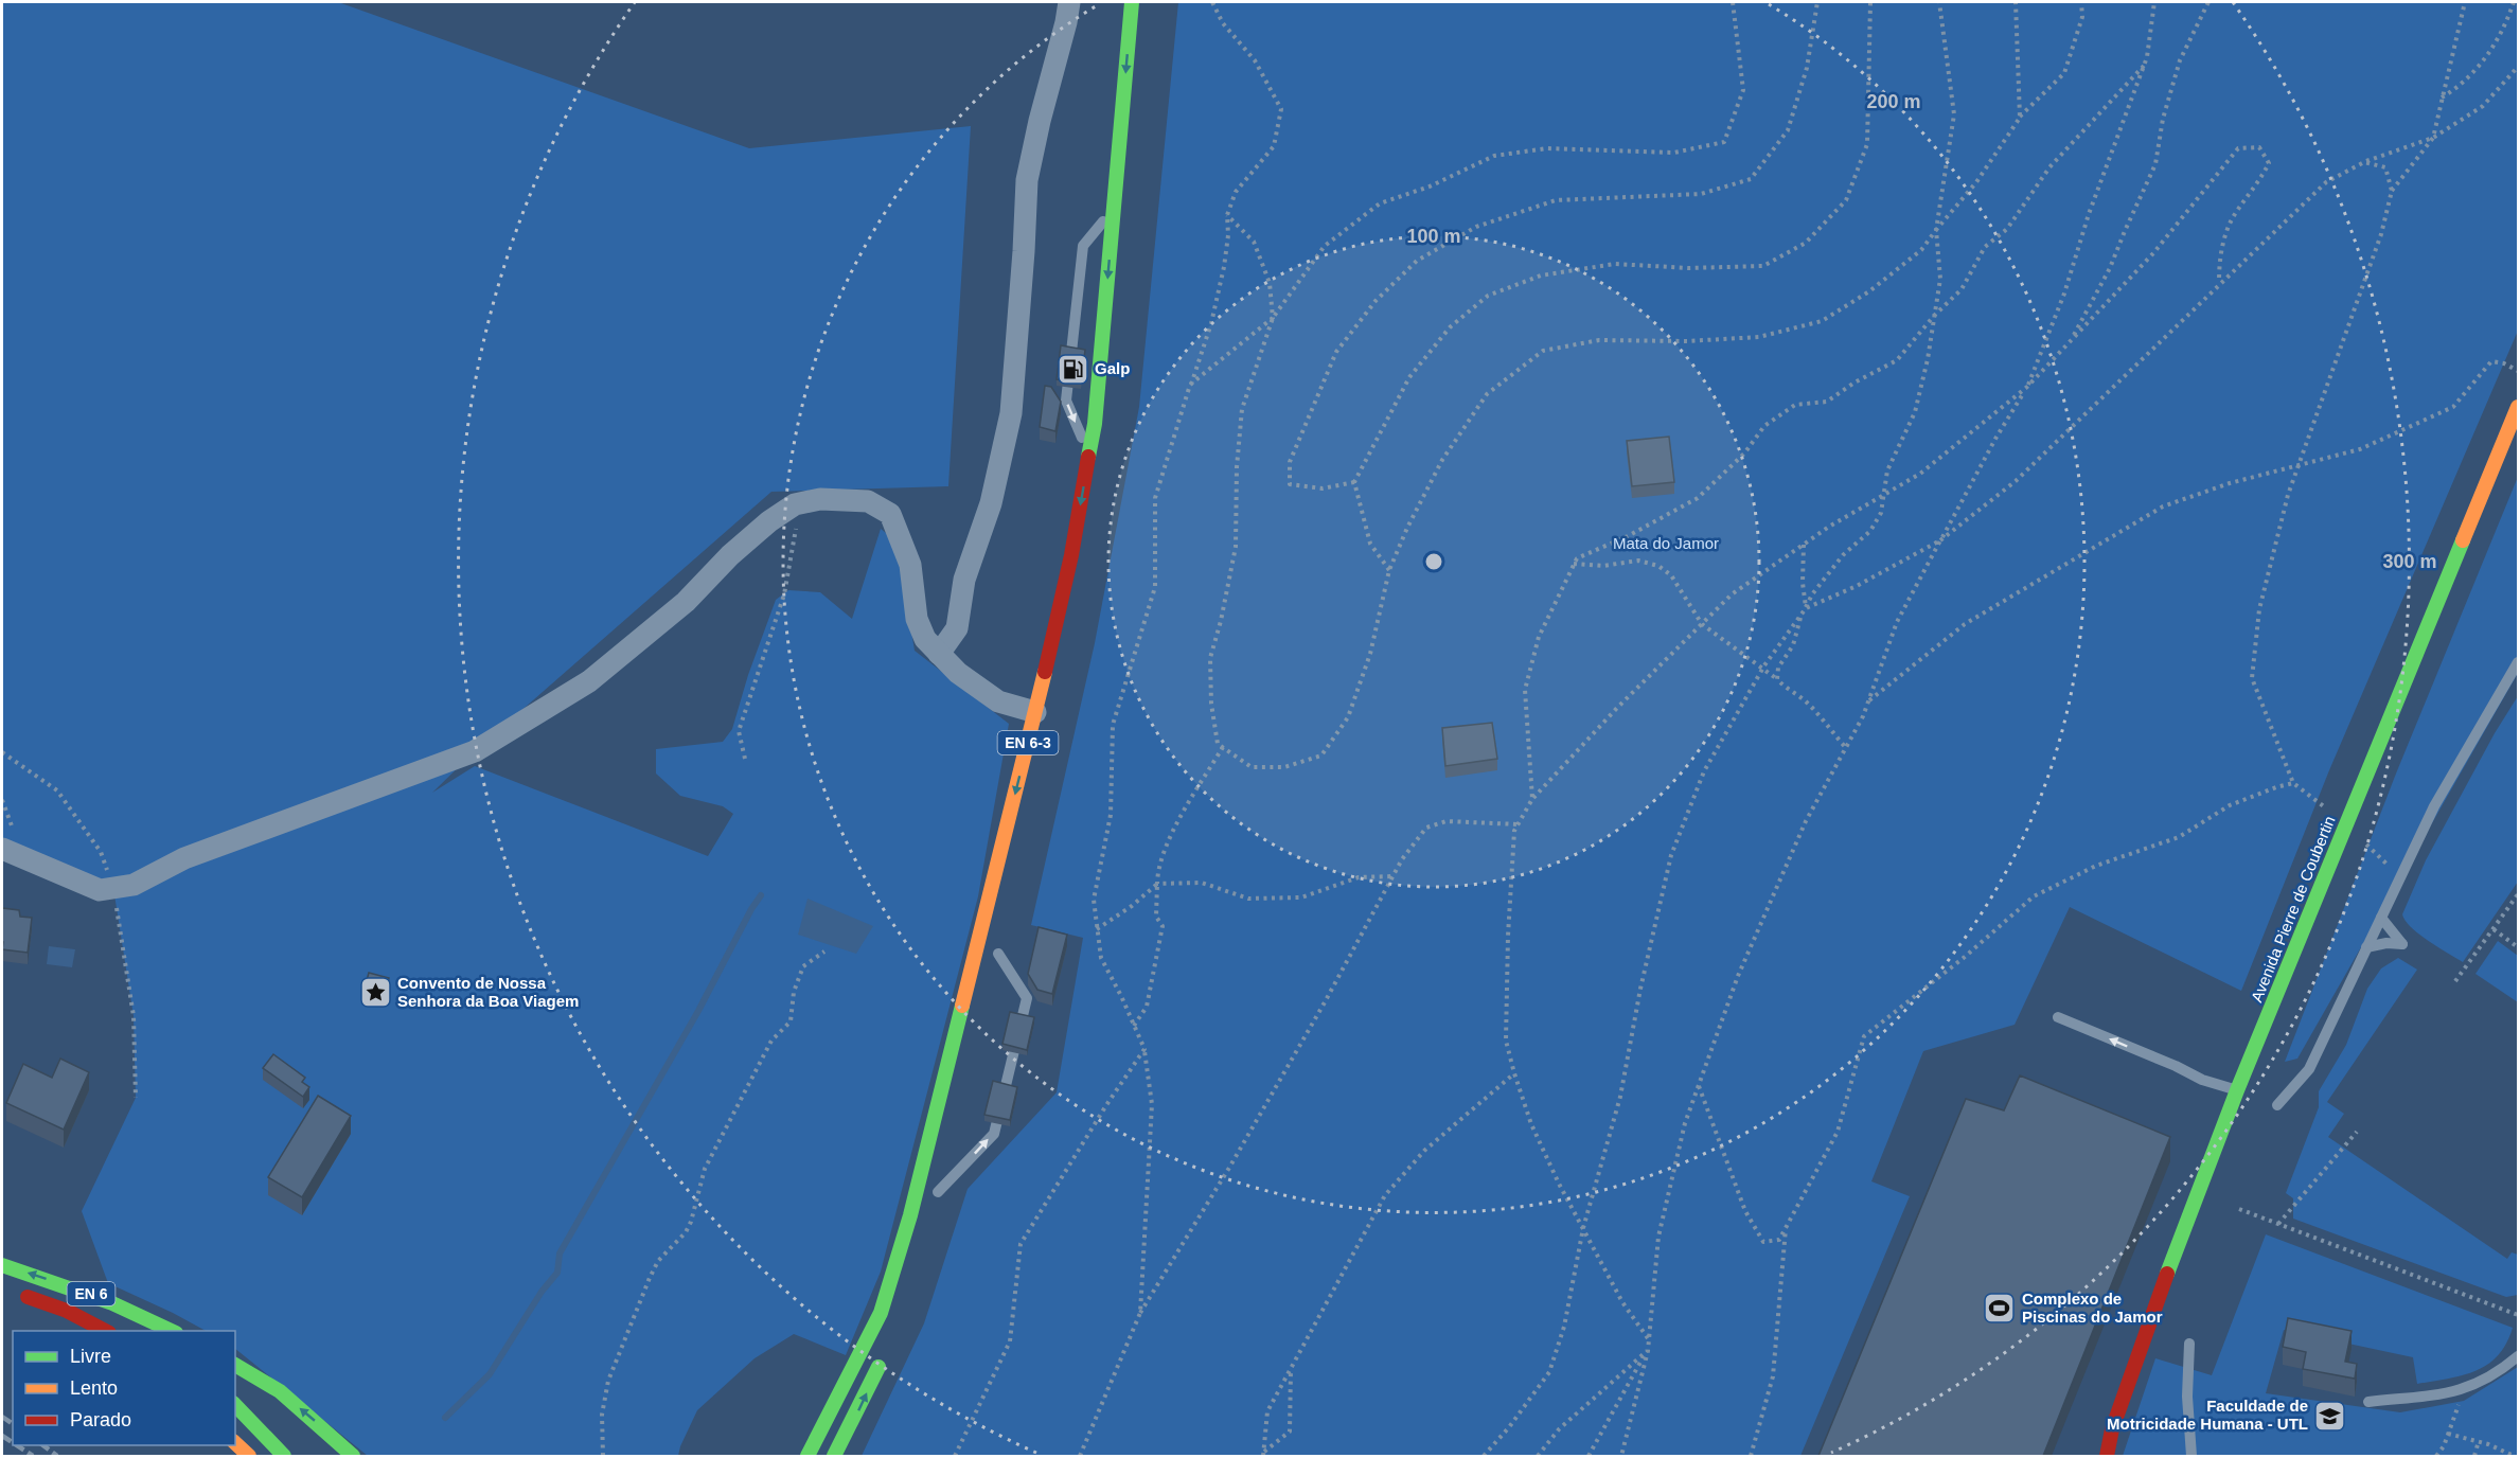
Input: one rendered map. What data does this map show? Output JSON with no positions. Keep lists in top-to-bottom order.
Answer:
{
  "streets": {
    "main road": ["EN 6-3", "Avenida Pierre de Coubertin", "EN 6"]
  },
  "parks": ["Mata do Jamor"],
  "places": {
    "fuel station": ["Galp"],
    "place": ["Convento de Nossa Senhora da Boa Viagem"],
    "sports": ["Complexo de Piscinas do Jamor"],
    "school or university": ["Faculdade de Motricidade Humana - UTL"]
  },
  "legend": ["Livre", "Lento", "Parado"],
  "rings": ["200 m", "100 m", "300 m"]
}
